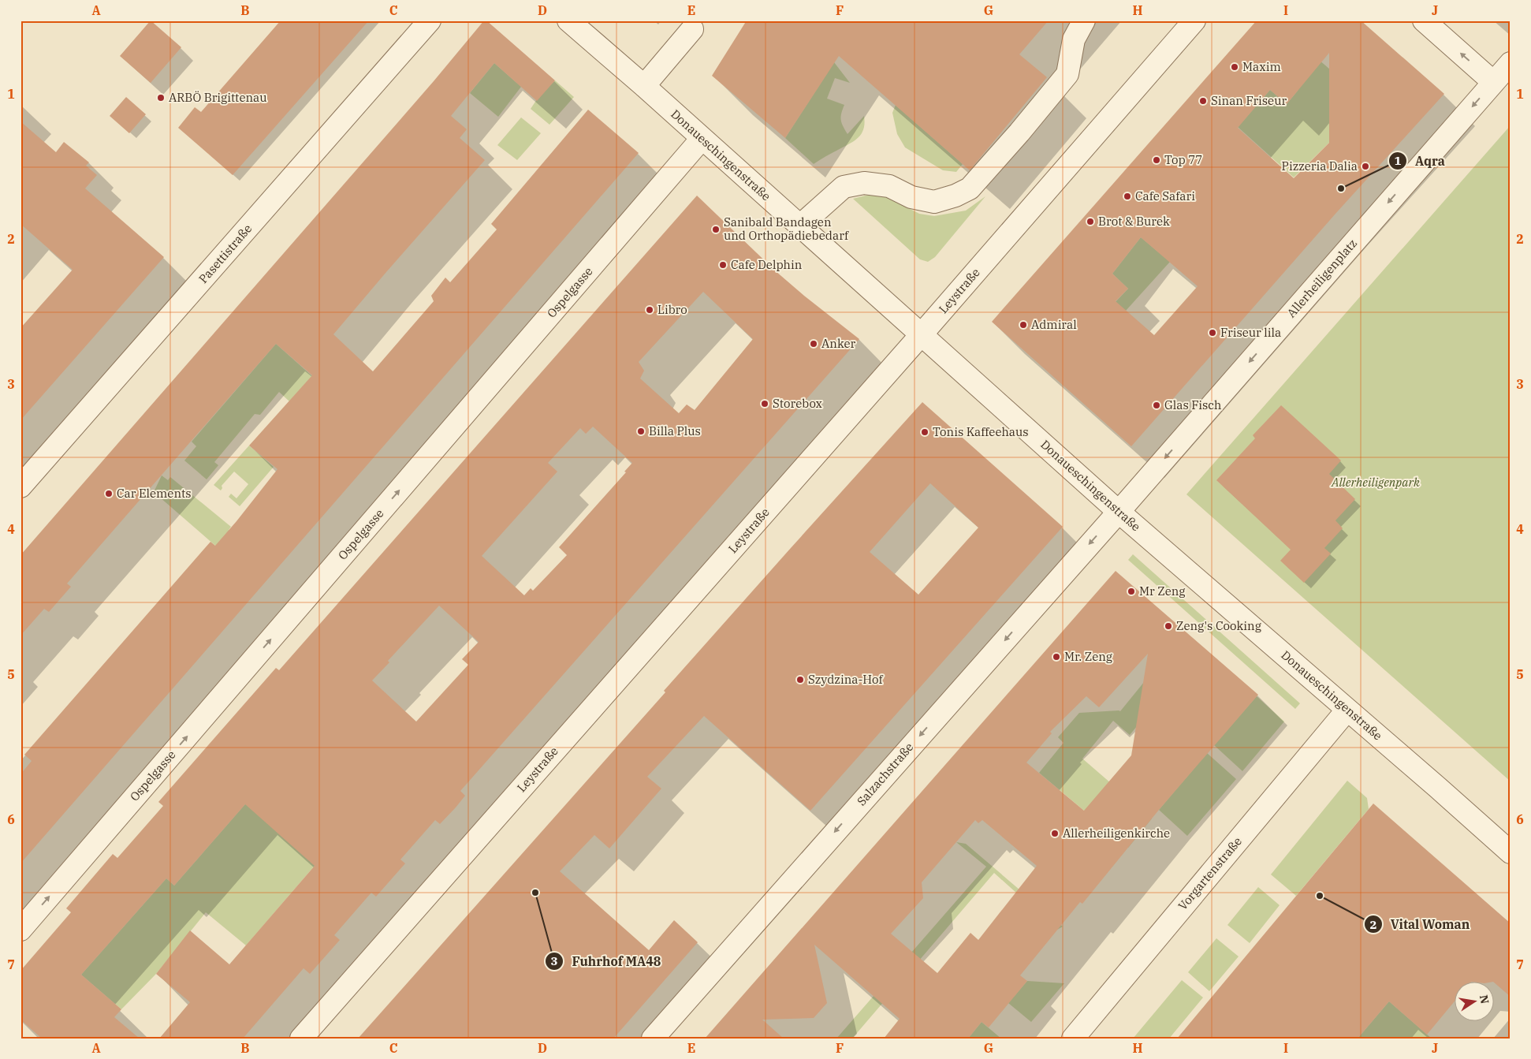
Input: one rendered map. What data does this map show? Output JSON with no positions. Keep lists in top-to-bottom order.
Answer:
{
  "streets": {
    "street": [
      "Donaueschingenstraße",
      "Pasettistraße",
      "Allerheiligenplatz",
      "Leystraße",
      "Ospelgasse",
      "Salzachstraße",
      "Vorgartenstraße"
    ]
  },
  "crossings": [
    ["Donaueschingenstraße", "Allerheiligenplatz"],
    ["Donaueschingenstraße", "Leystraße"],
    ["Donaueschingenstraße", "Ospelgasse"],
    ["Donaueschingenstraße", "Salzachstraße"],
    ["Donaueschingenstraße", "Vorgartenstraße"],
    ["Allerheiligenplatz", "Salzachstraße"]
  ],
  "one_way": ["Allerheiligenplatz", "Ospelgasse", "Salzachstraße"],
  "parks": ["Allerheiligenpark"],
  "places": [
    "Maxim",
    "ARBÖ Brigittenau",
    "Sinan Friseur",
    "Top 77",
    "Pizzeria Dalia",
    "Aqra",
    "Cafe Safari",
    "Brot & Burek",
    "Sanibald Bandagen und Orthopädiebedarf",
    "Cafe Delphin",
    "Libro",
    "Admiral",
    "Friseur lila",
    "Anker",
    "Storebox",
    "Glas Fisch",
    "Billa Plus",
    "Tonis Kaffeehaus",
    "Car Elements",
    "Mr Zeng",
    "Zeng's Cooking",
    "Mr. Zeng",
    "Szydzina-Hof",
    "Allerheiligenkirche",
    "Fuhrhof MA48",
    "Vital Woman"
  ],
  "north": "right",
  "grid": {
    "columns": [
      "A",
      "B",
      "C",
      "D",
      "E",
      "F",
      "G",
      "H",
      "I",
      "J"
    ],
    "rows": [
      "1",
      "2",
      "3",
      "4",
      "5",
      "6",
      "7"
    ]
  }
}
